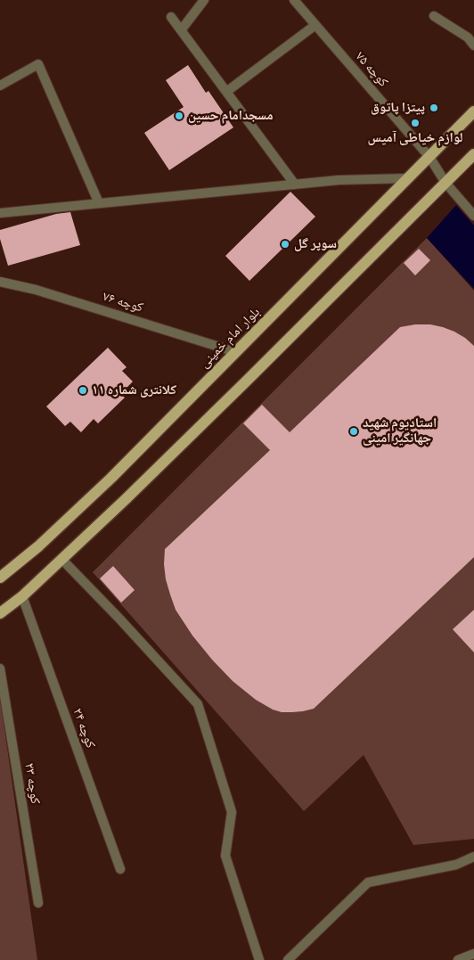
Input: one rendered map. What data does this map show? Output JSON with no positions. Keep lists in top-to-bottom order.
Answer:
{
  "streets": {
    "main road": ["بلوار امام خمینی"],
    "street": [
      "کوچه ۷۵",
      "کوچه ۷۶",
      "کوچه ۲۴",
      "کوچه ۲۳"
    ]
  },
  "crossings": [
    ["کوچه ۷۵", "بلوار امام خمینی"],
    ["کوچه ۷۶", "بلوار امام خمینی"]
  ],
  "places": [
    "پیتزا پاتوق",
    "مسجدامام حسین",
    "لوازم خیاطی آمیس",
    "سوپر گل",
    "کلانتری شماره ۱۱",
    "استادیوم شهید جهانگیر امینی"
  ]
}
